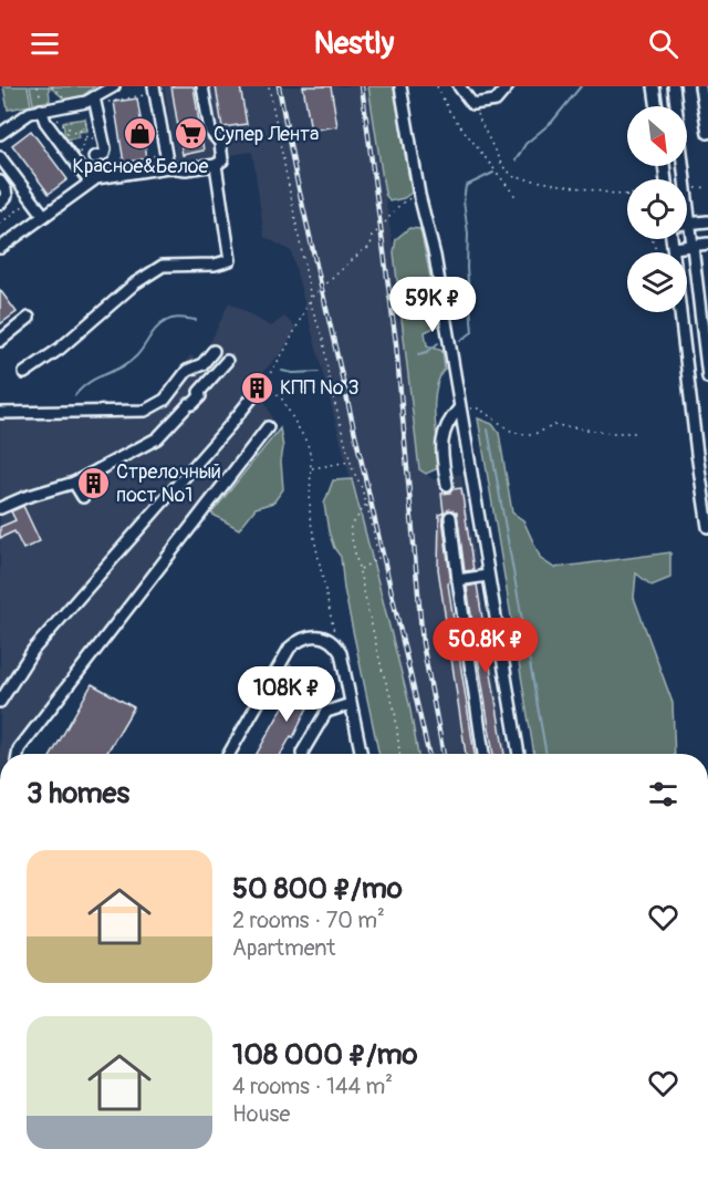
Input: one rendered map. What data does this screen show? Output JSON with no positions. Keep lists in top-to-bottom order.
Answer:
{
  "places": {
    "shop": ["Красное&Белое"],
    "supermarket": ["Супер Лента"],
    "building": ["КПП № 3", "Стрелочный пост №1"]
  },
  "north": "bottom right",
  "page": {
    "header": "Nestly",
    "price": ["59K ₽", "50.8K ₽", "108K ₽"],
    "heading": "3 homes",
    "list": [
      {
        "name": "50 800 ₽/mo",
        "note": "2 rooms · 70 m² · Apartment"
      },
      {
        "name": "108 000 ₽/mo",
        "note": "4 rooms · 144 m² · House"
      }
    ]
  }
}
